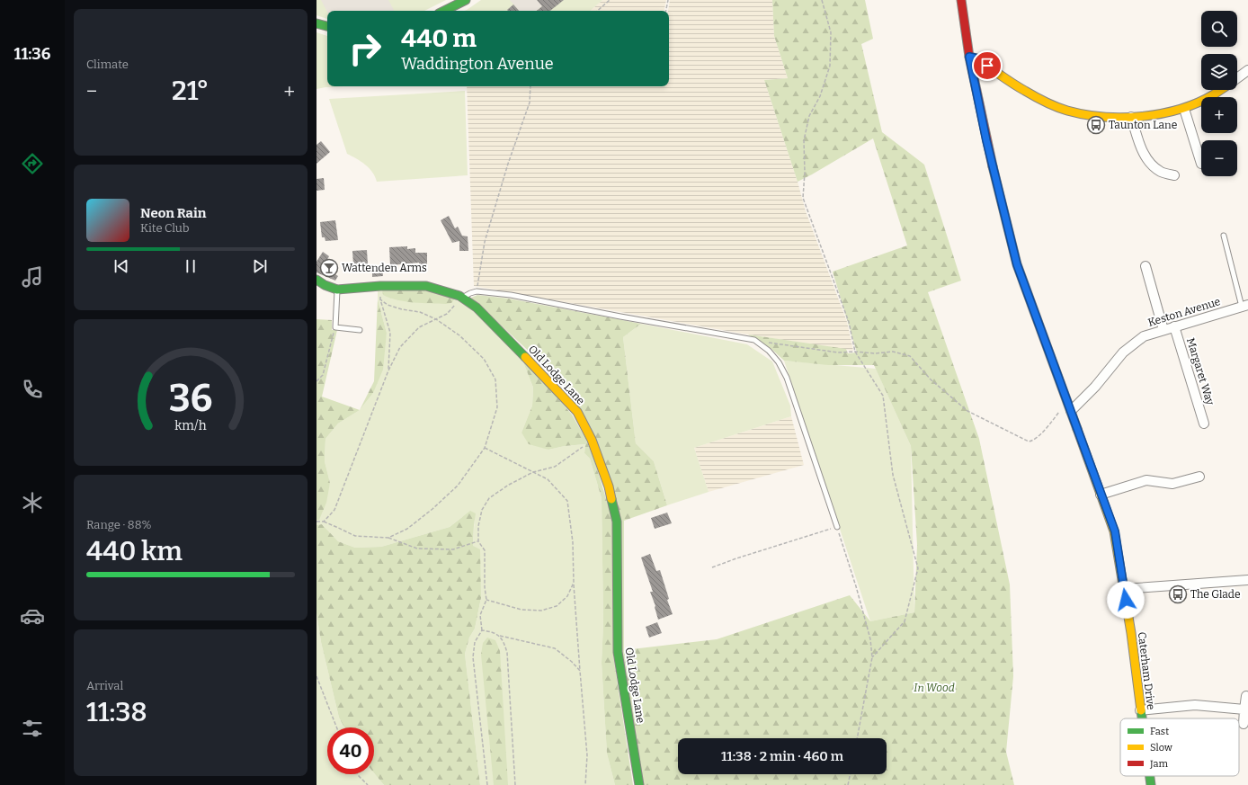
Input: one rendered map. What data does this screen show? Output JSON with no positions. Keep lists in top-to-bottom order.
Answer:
{
  "streets": {
    "street": [
      "Keston Avenue",
      "Margaret Way",
      "Old Lodge Lane",
      "Caterham Drive"
    ]
  },
  "crossings": [
    ["Keston Avenue", "Margaret Way"],
    ["Keston Avenue", "Caterham Drive"]
  ],
  "parks": ["In Wood"],
  "places": {
    "bus stop": ["Taunton Lane", "The Glade"],
    "bar": ["Wattenden Arms"]
  },
  "legend": ["Fast", "Slow", "Jam"],
  "page": {
    "tabs": "11:36",
    "tile": [
      "Climate",
      ["Range · 88%", "440 km"],
      ["Arrival", "11:38"]
    ],
    "map_buttons": ["+", "−"],
    "turn": ["440 m", "Waddington Avenue"],
    "heat": ["−", "21°", "+"],
    "song": ["Neon Rain", "Kite Club"],
    "limit": "40",
    "trip": "11:38 · 2 min · 460 m",
    "gauge": ["36", "km/h"]
  }
}
